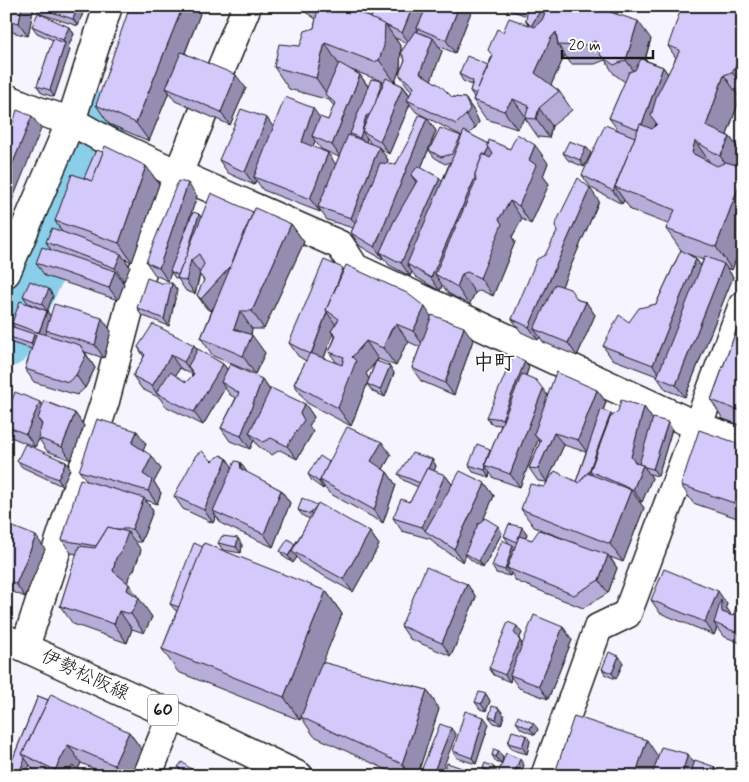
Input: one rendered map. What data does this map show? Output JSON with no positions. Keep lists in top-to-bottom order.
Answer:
{
  "streets": {
    "street": ["伊勢松阪線", "60"]
  },
  "districts": ["中町"],
  "scale_bar": "20 m"
}
